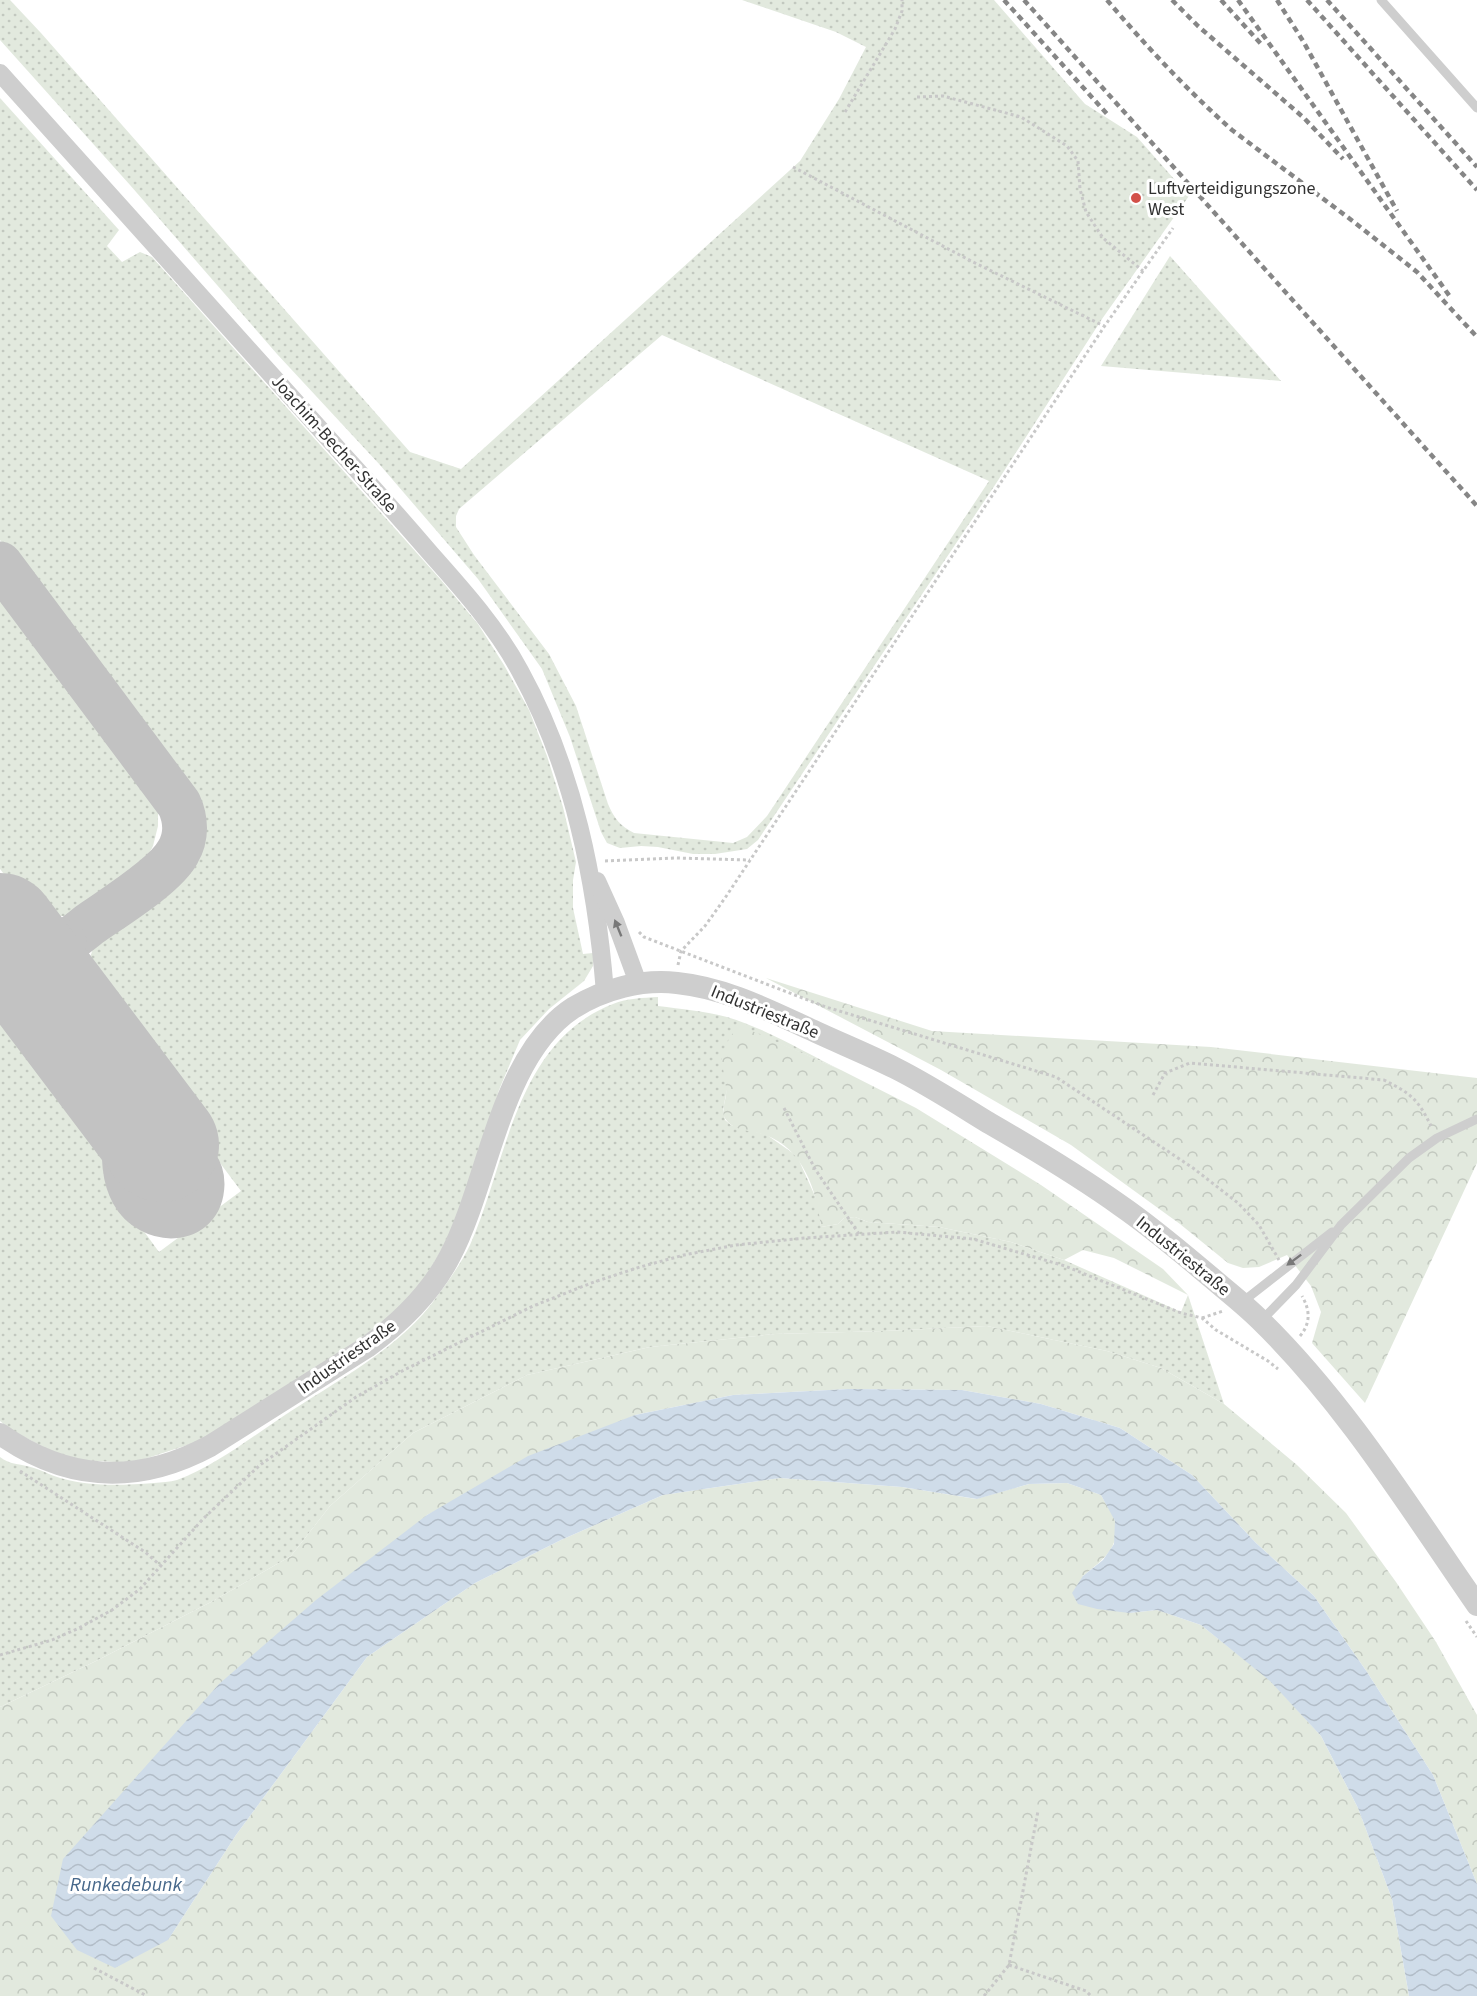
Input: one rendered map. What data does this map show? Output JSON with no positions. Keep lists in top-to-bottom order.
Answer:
{
  "streets": {
    "street": ["Joachim-Becher-Straße", "Industriestraße"]
  },
  "crossings": [
    ["Joachim-Becher-Straße", "Industriestraße"]
  ],
  "water": ["Runkedebunk"],
  "places": ["Luftverteidigungszone West"]
}
